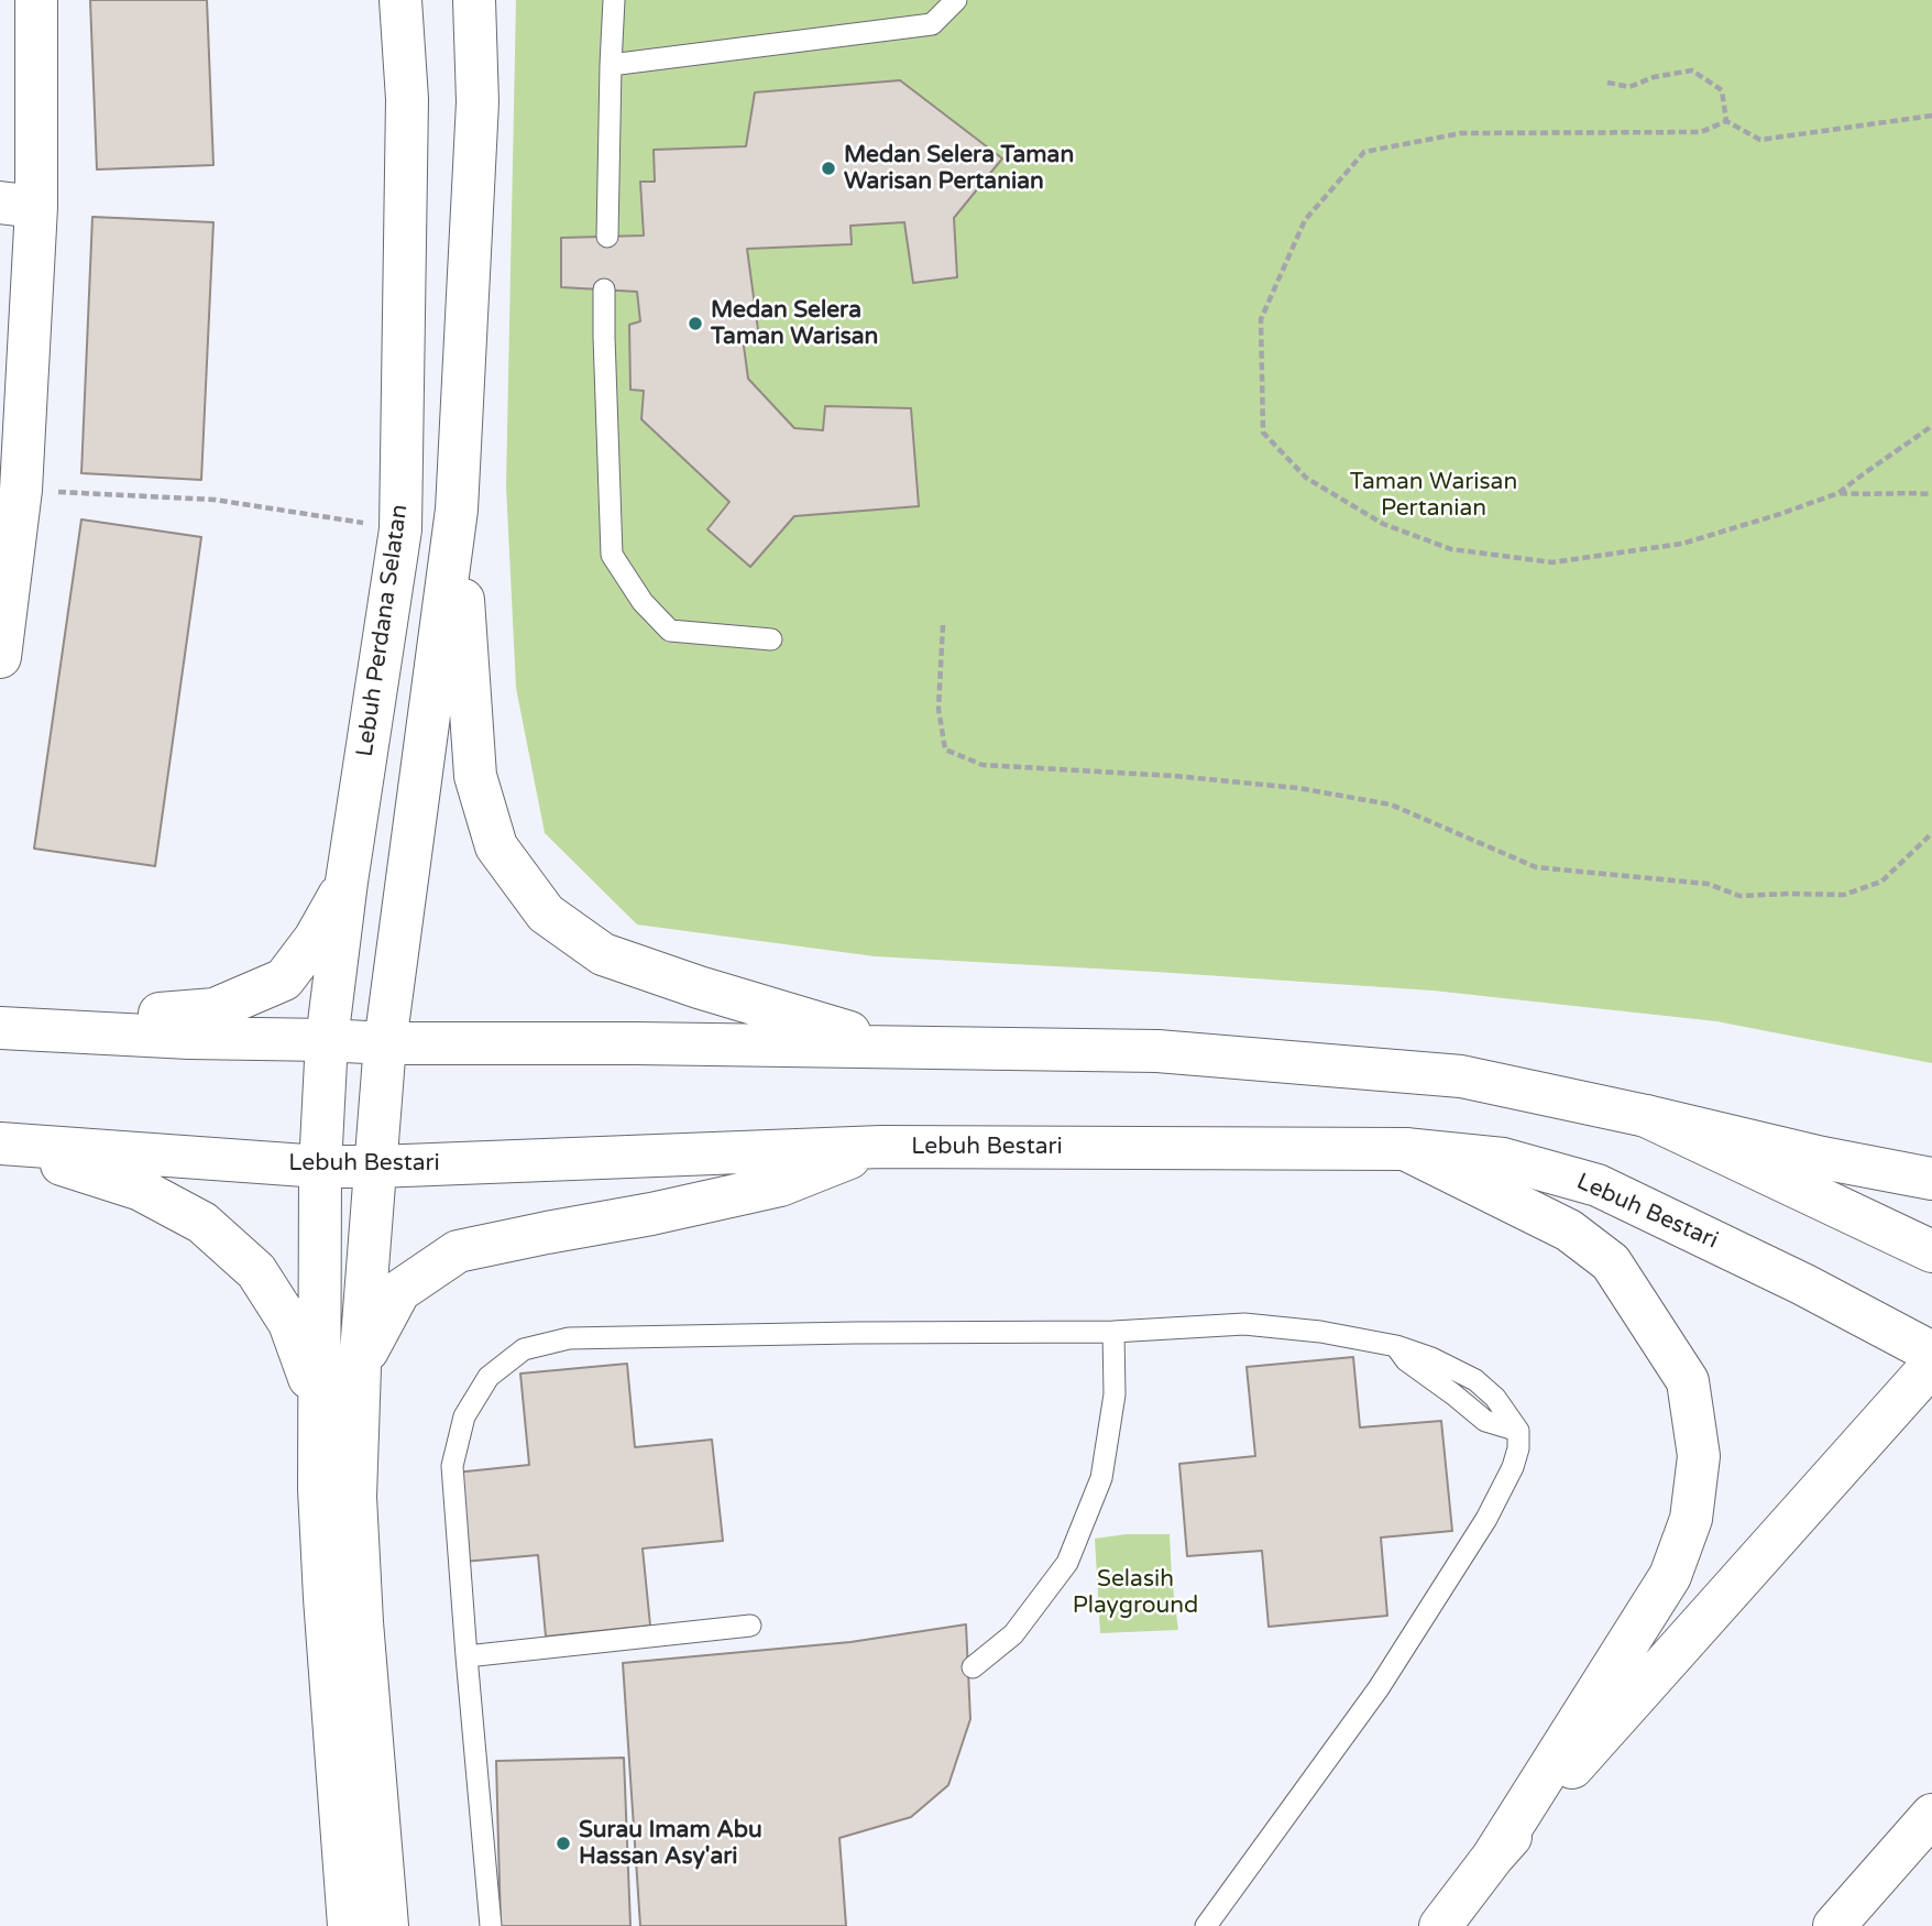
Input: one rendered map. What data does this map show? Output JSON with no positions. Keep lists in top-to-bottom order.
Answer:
{
  "streets": {
    "main road": ["Lebuh Perdana Selatan", "Lebuh Bestari"]
  },
  "crossings": [
    ["Lebuh Perdana Selatan", "Lebuh Bestari"]
  ],
  "parks": ["Taman Warisan Pertanian", "Selasih Playground"],
  "places": ["Medan Selera Taman Warisan Pertanian", "Medan Selera Taman Warisan", "Surau Imam Abu Hassan Asy'ari"]
}
